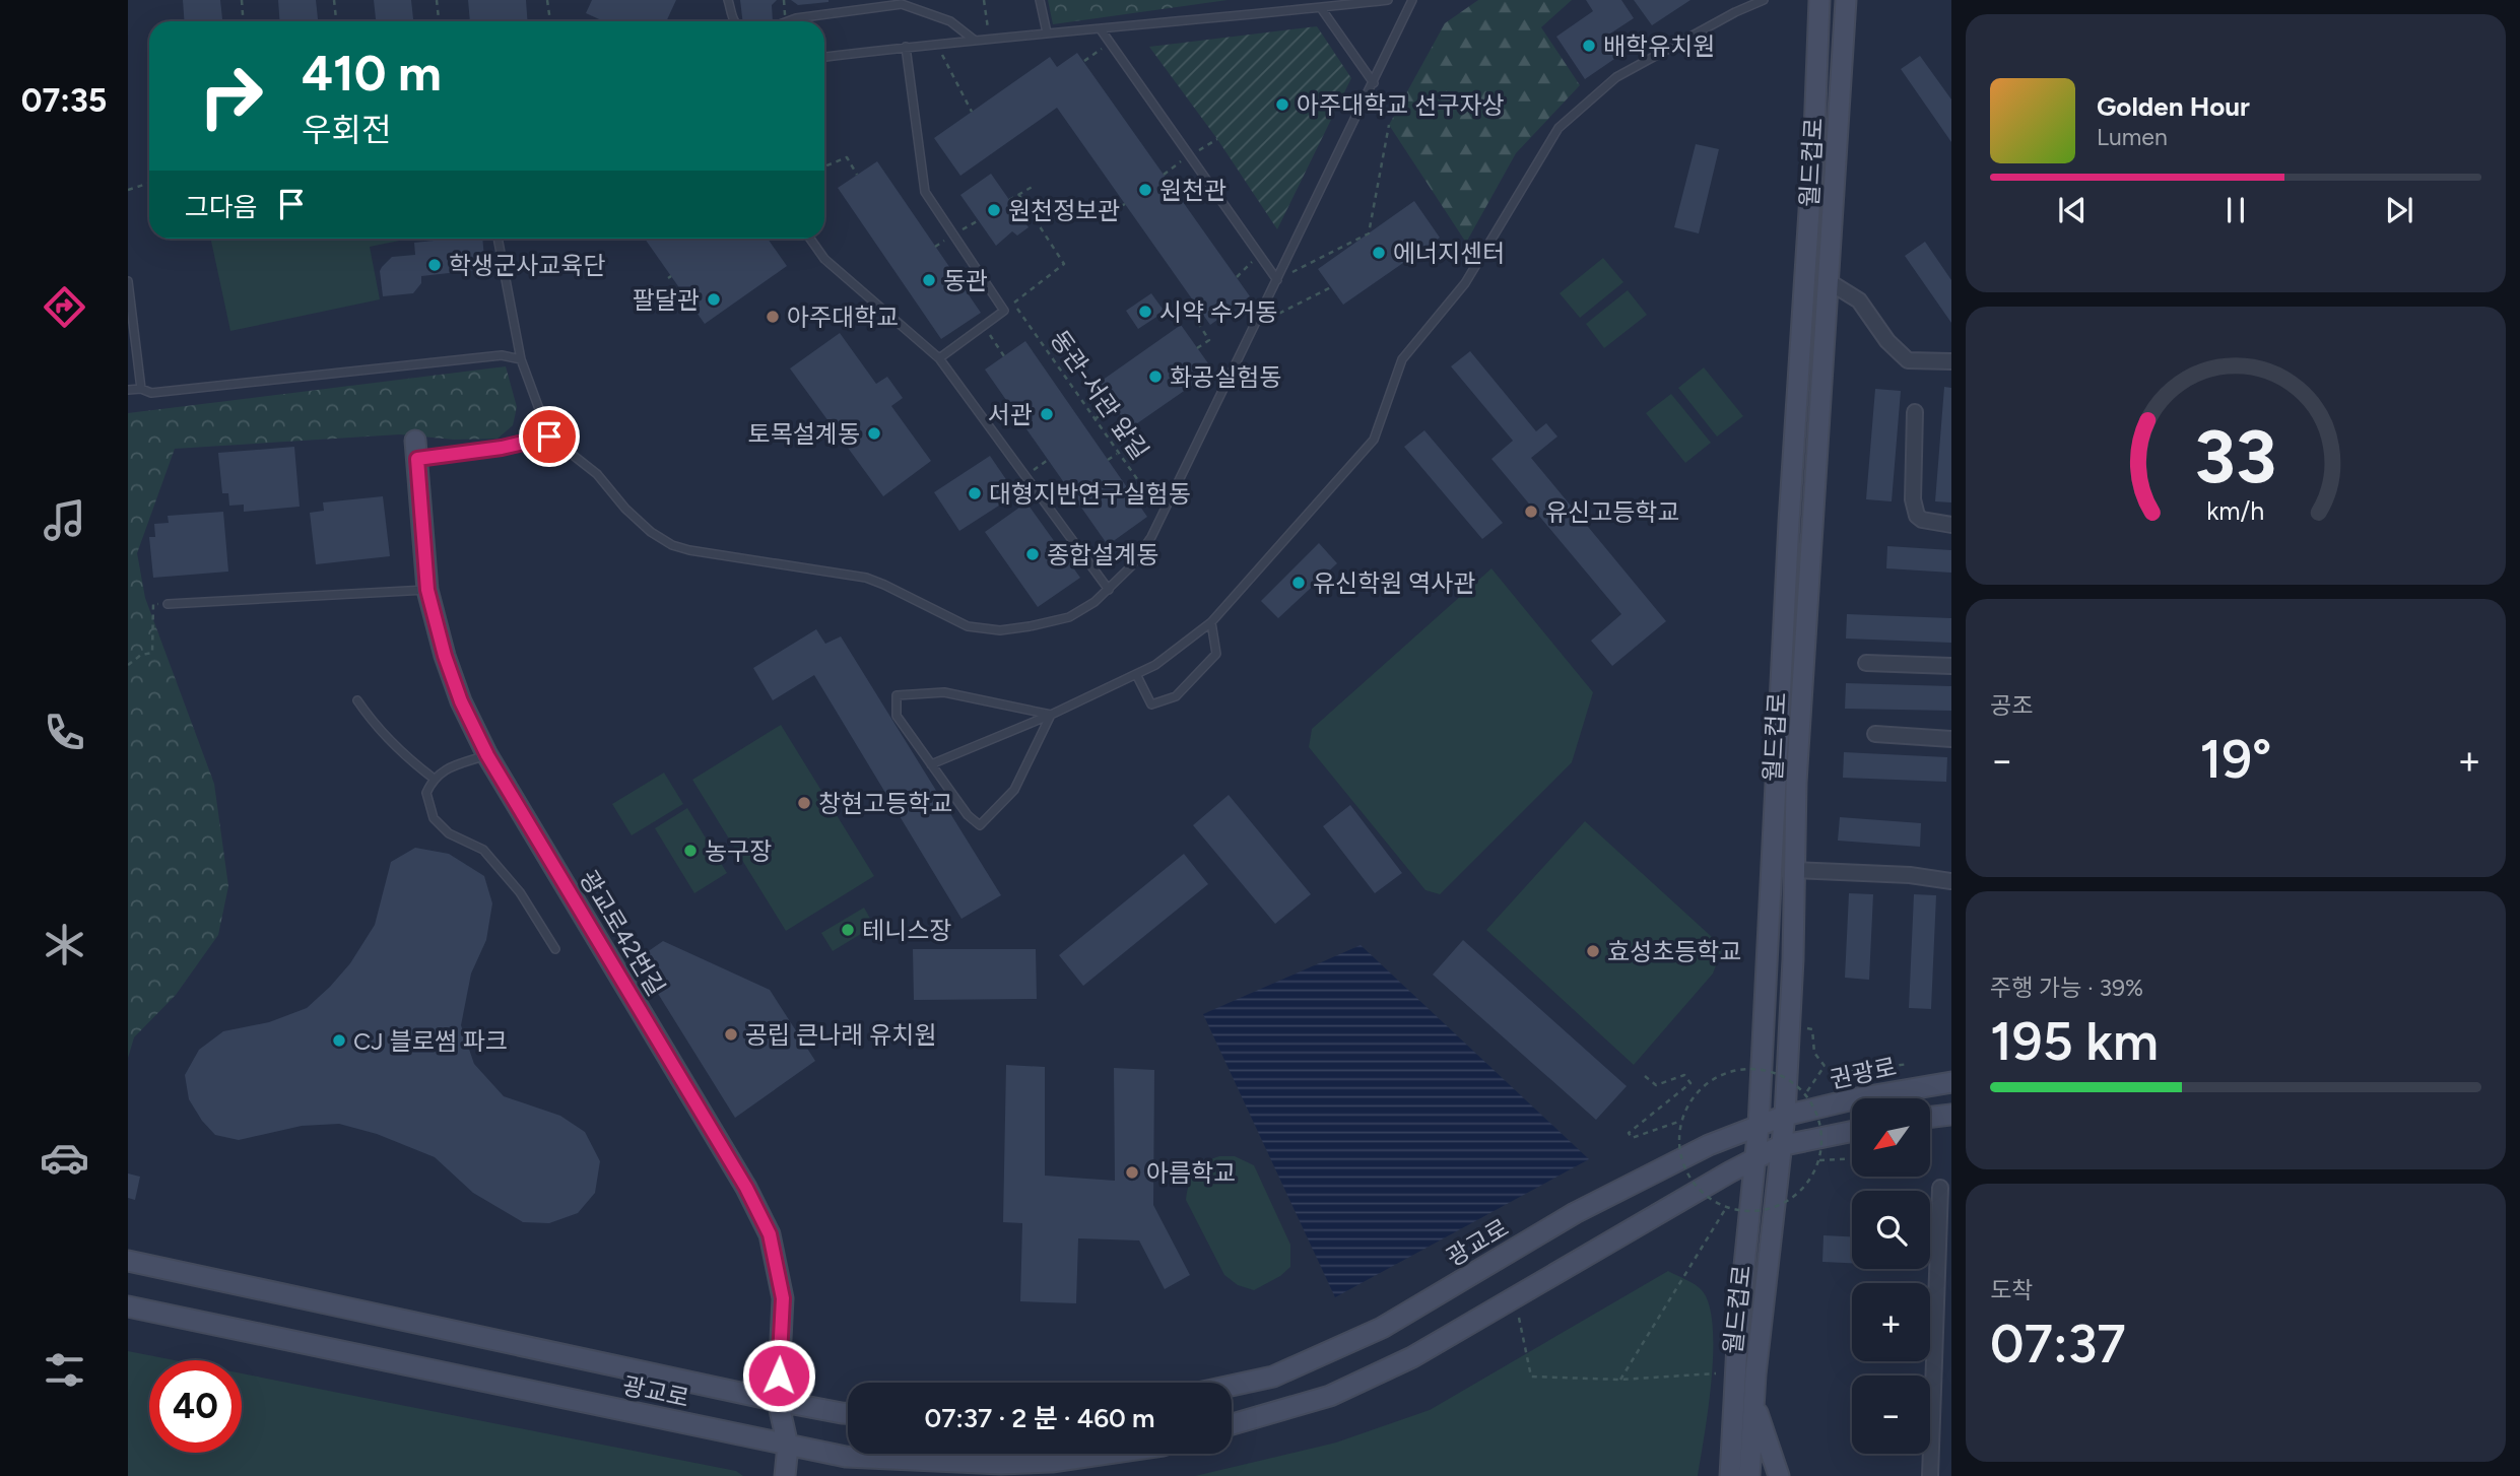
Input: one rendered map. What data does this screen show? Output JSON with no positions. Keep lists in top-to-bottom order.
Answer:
{
  "streets": {
    "street": [
      "월드컵로",
      "광교로42번길",
      "권광로",
      "광교로"
    ],
    "path": ["동관-서관 앞길"]
  },
  "crossings": [
    ["월드컵로", "권광로"],
    ["월드컵로", "광교로"],
    ["광교로42번길", "광교로"],
    ["권광로", "광교로"]
  ],
  "places": [
    "배학유치원",
    "아주대학교 선구자상",
    "원천관",
    "원천정보관",
    "에너지센터",
    "학생군사교육단",
    "동관",
    "팔달관",
    "시약 수거동",
    "아주대학교",
    "화공실험동",
    "서관",
    "토목설계동",
    "대형지반연구실험동",
    "유신고등학교",
    "종합설계동",
    "유신학원 역사관",
    "창현고등학교",
    "농구장",
    "테니스장",
    "효성초등학교",
    "공립 큰나래 유치원",
    "CJ 블로썸 파크",
    "아름학교"
  ],
  "north": "bottom left",
  "page": {
    "tabs": "07:35",
    "turn": ["410 m", "우회전"],
    "song": ["Golden Hour", "Lumen"],
    "then": "그다음",
    "tile": [
      "공조",
      ["주행 가능 · 39%", "195 km"],
      ["도착", "07:37"]
    ],
    "heat": ["−", "19°", "+"],
    "map_buttons": ["+", "−"],
    "limit": "40",
    "trip": "07:37 · 2 분 · 460 m",
    "gauge": ["33", "km/h"]
  }
}
